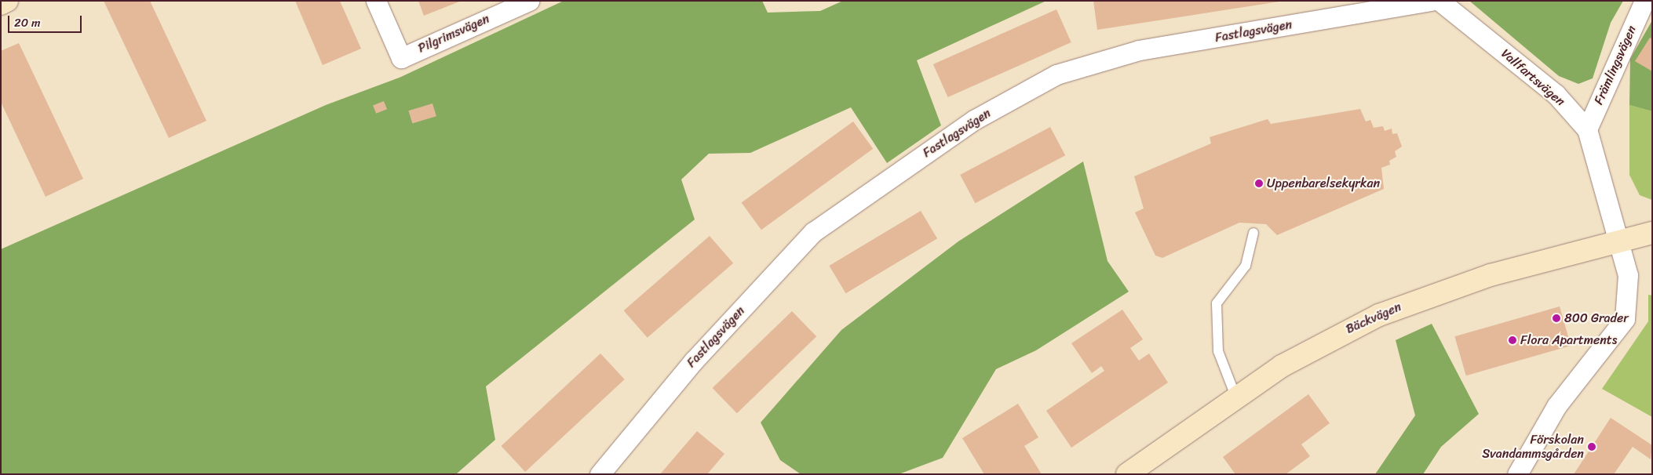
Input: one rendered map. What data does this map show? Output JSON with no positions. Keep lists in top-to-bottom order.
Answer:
{
  "streets": {
    "street": [
      "Fastlagsvägen",
      "Pilgrimsvägen",
      "Främlingsvägen",
      "Vallfartsvägen",
      "Bäckvägen"
    ]
  },
  "crossings": [
    ["Främlingsvägen", "Vallfartsvägen"],
    ["Vallfartsvägen", "Bäckvägen"]
  ],
  "places": [
    "Uppenbarelsekyrkan",
    "800 Grader",
    "Flora Apartments",
    "Förskolan Svandammsgården"
  ],
  "scale_bar": "20 m"
}
